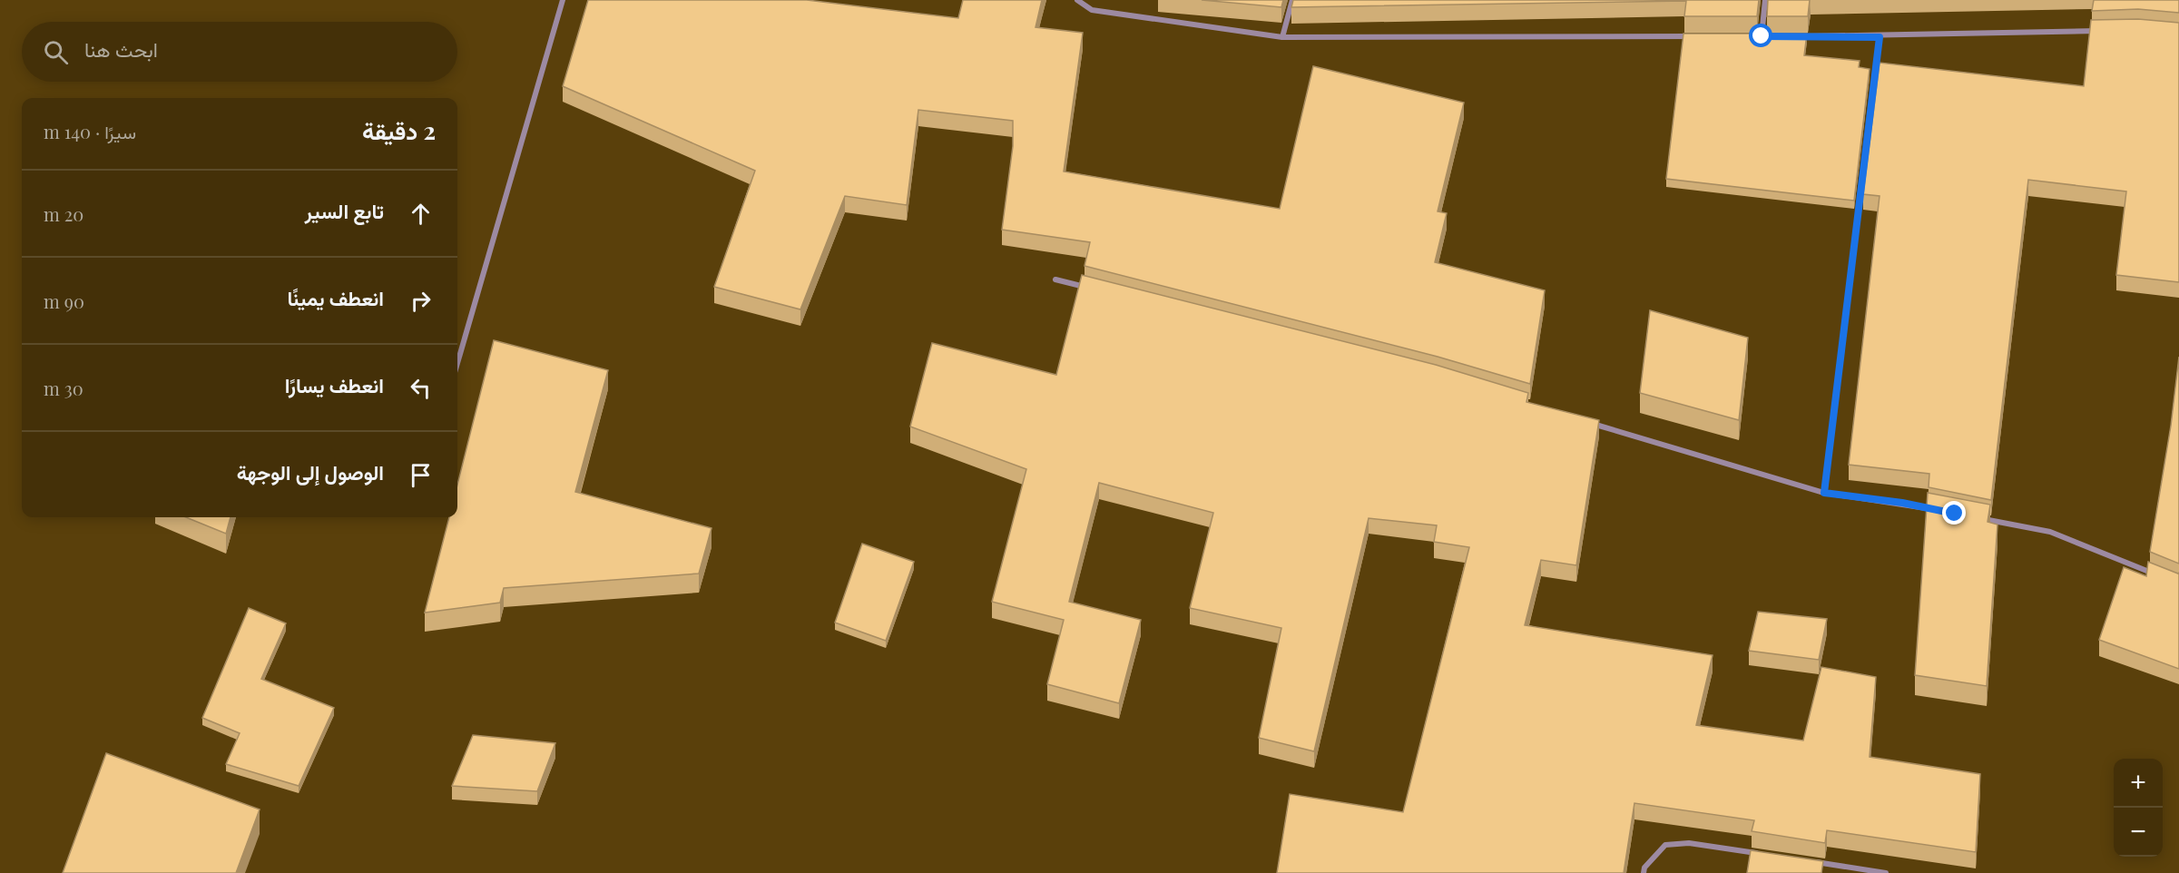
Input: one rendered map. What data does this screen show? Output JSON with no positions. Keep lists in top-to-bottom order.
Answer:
{
  "page": {
    "search": "ابحث هنا",
    "heading": ["2 دقيقة", "سيرًا · 140 m"],
    "list": [
      ["تابع السير", "20 m"],
      ["انعطف يمينًا", "90 m"],
      ["انعطف يسارًا", "30 m"],
      "الوصول إلى الوجهة"
    ],
    "map_buttons": ["+", "−"]
  }
}
